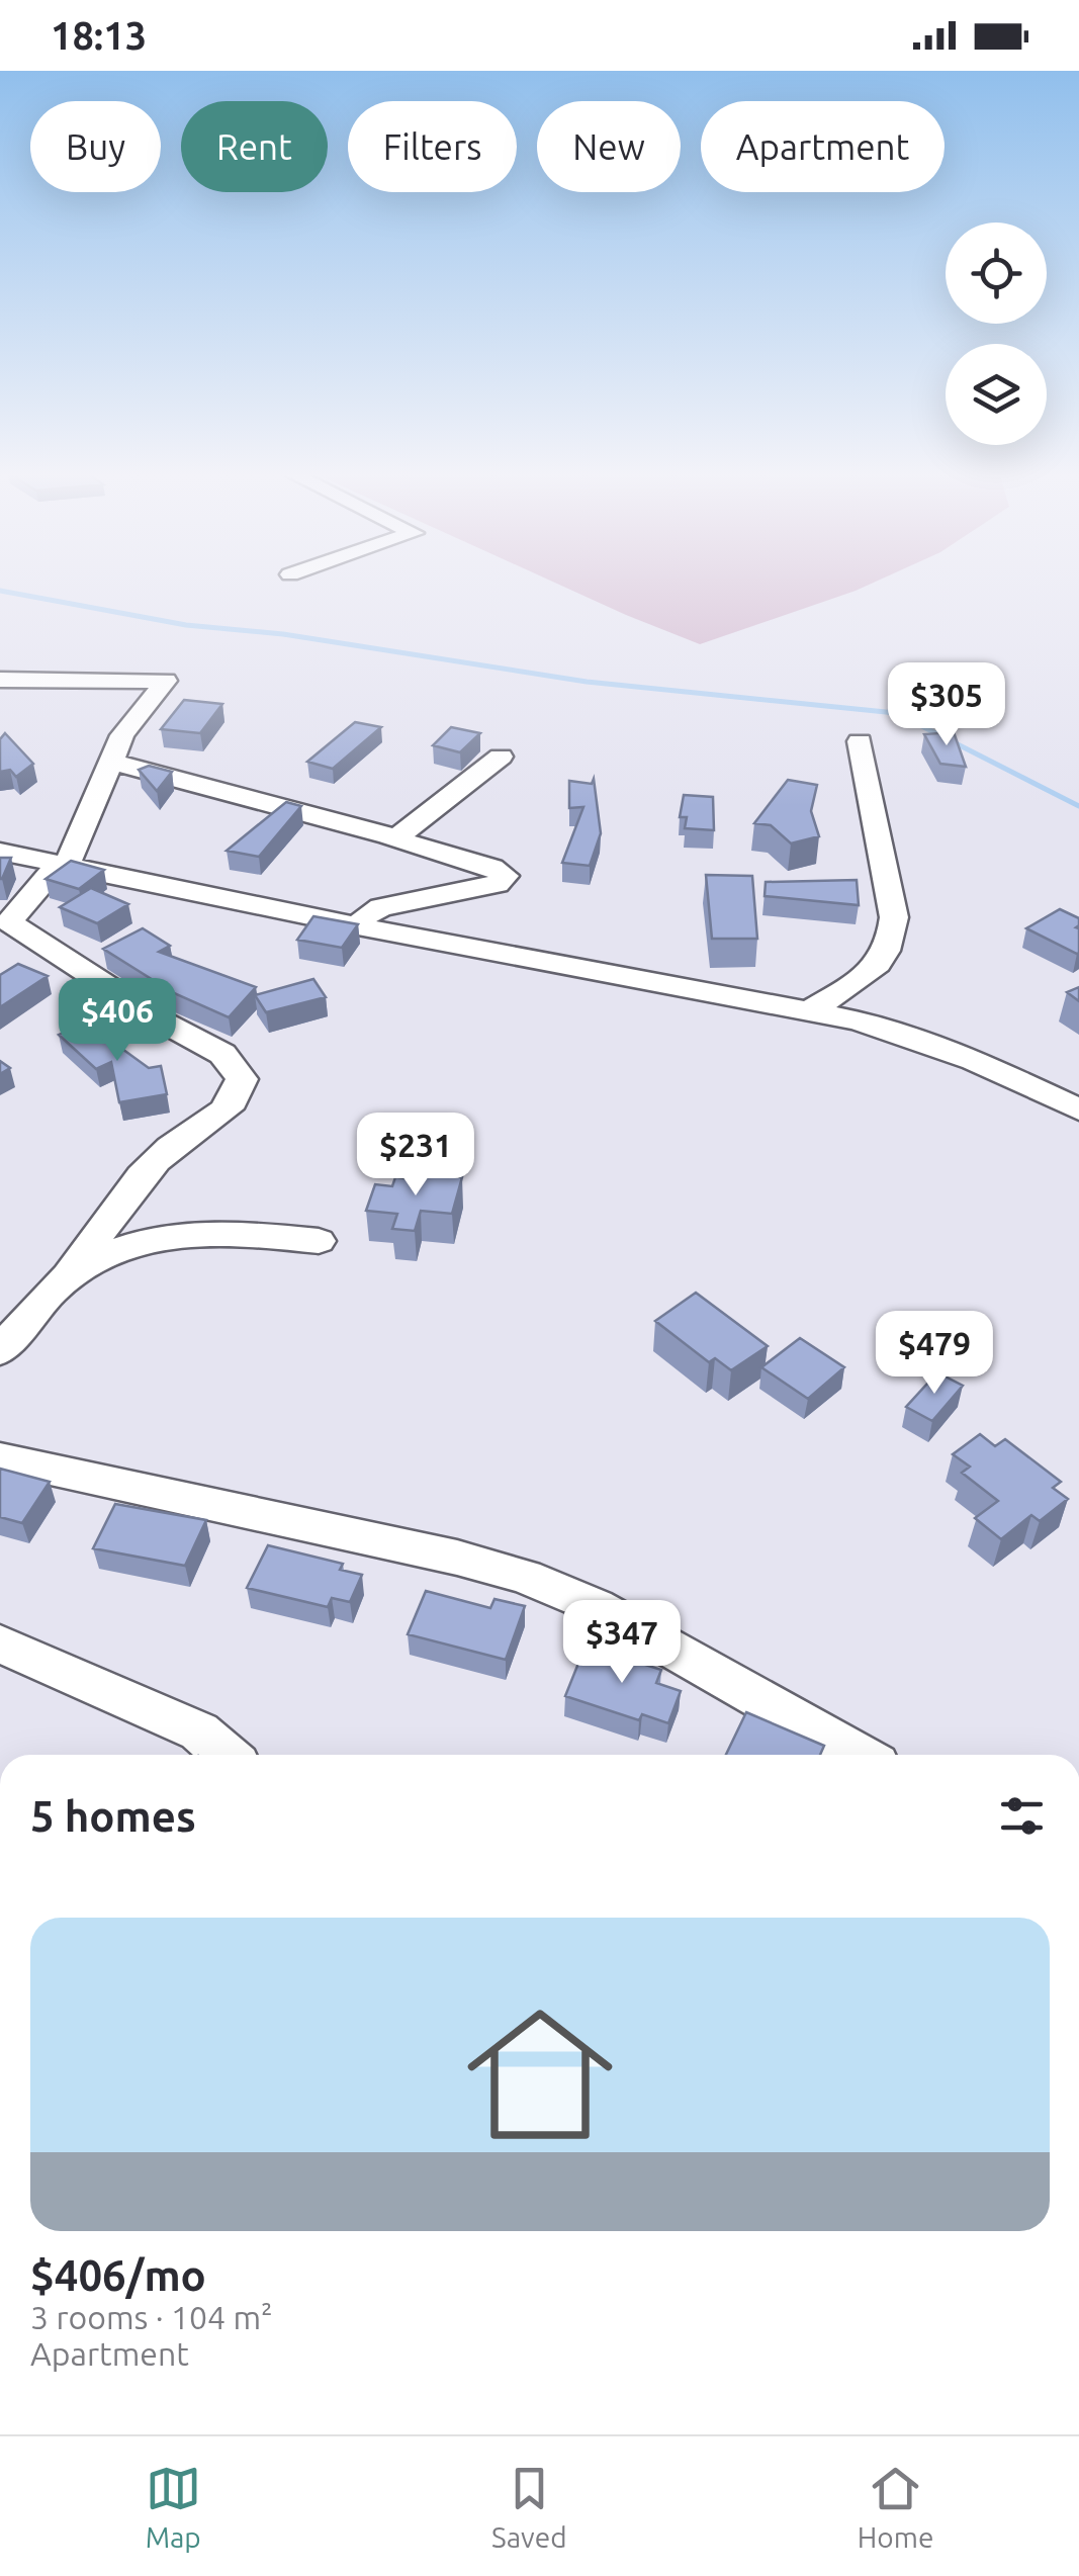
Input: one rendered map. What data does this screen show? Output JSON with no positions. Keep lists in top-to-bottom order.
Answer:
{
  "page": {
    "status": "18:13",
    "chip": [
      "Buy",
      "Rent",
      "Filters",
      "New",
      "Apartment"
    ],
    "price": [
      "$305",
      "$406",
      "$231",
      "$479",
      "$347"
    ],
    "heading": "5 homes",
    "list": [
      {
        "name": "$406/mo",
        "note": "3 rooms · 104 m² · Apartment"
      }
    ],
    "tabs": ["Map", "Saved", "Home"]
  }
}
